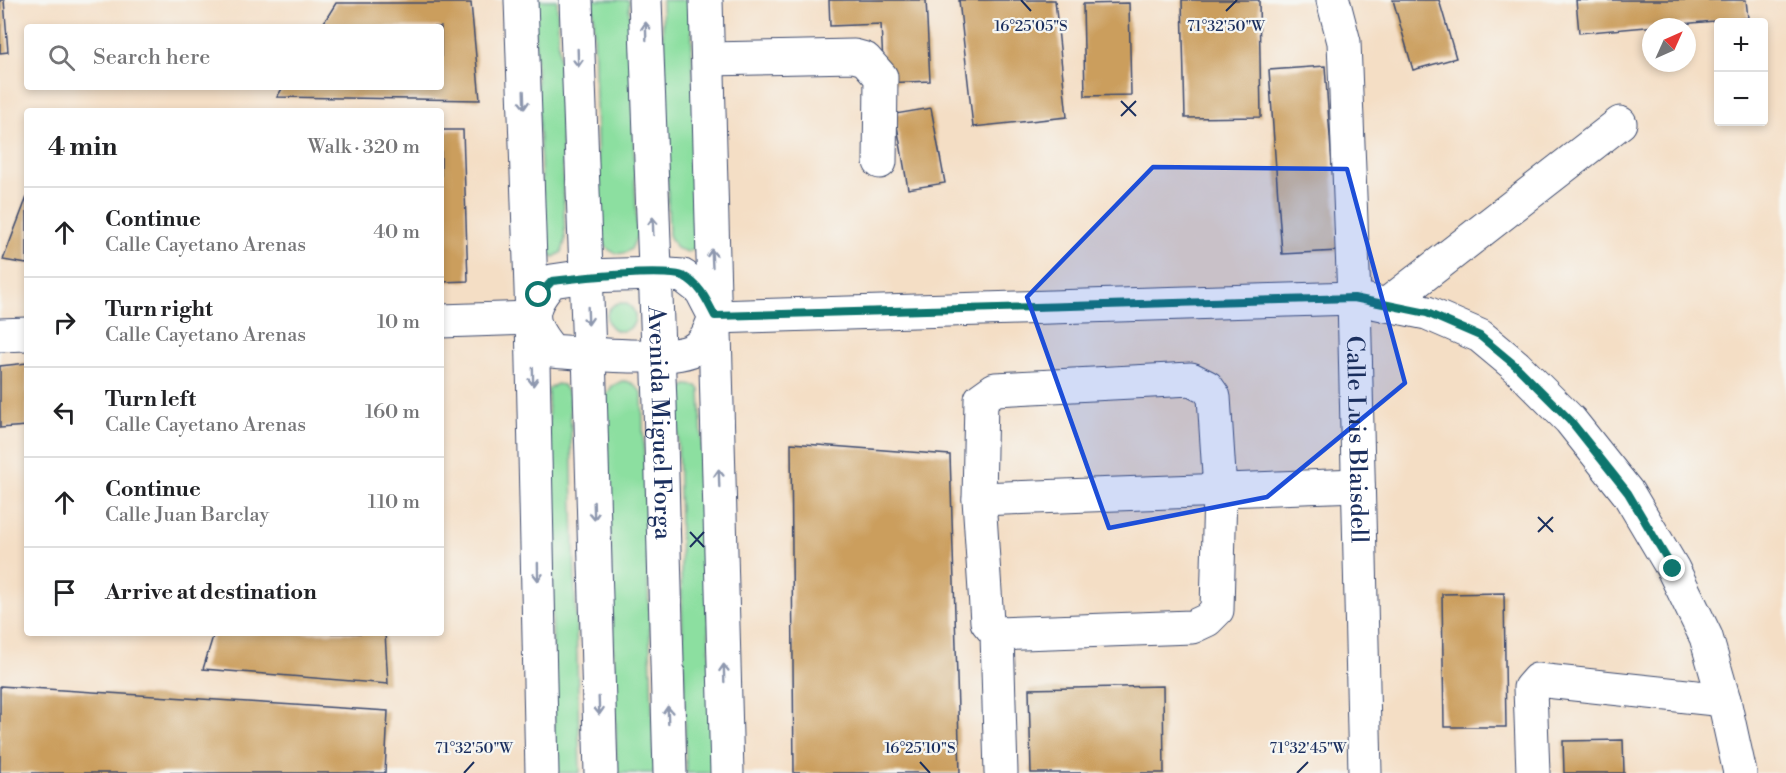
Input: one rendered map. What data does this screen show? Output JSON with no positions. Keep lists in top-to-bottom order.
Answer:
{
  "streets": {
    "main road": ["Avenida Miguel Forga", "Calle Luis Blaisdell"]
  },
  "north": "top right",
  "page": {
    "map_buttons": ["+", "−"],
    "search": "Search here",
    "heading": ["4 min", "Walk · 320 m"],
    "list": [
      ["Continue", "Calle Cayetano Arenas", "40 m"],
      ["Turn right", "Calle Cayetano Arenas", "10 m"],
      ["Turn left", "Calle Cayetano Arenas", "160 m"],
      ["Continue", "Calle Juan Barclay", "110 m"],
      "Arrive at destination"
    ]
  },
  "coordinates": [
    "16°25'05\"S",
    "71°32'50\"W",
    "16°25'10\"S",
    "71°32'45\"W"
  ]
}
